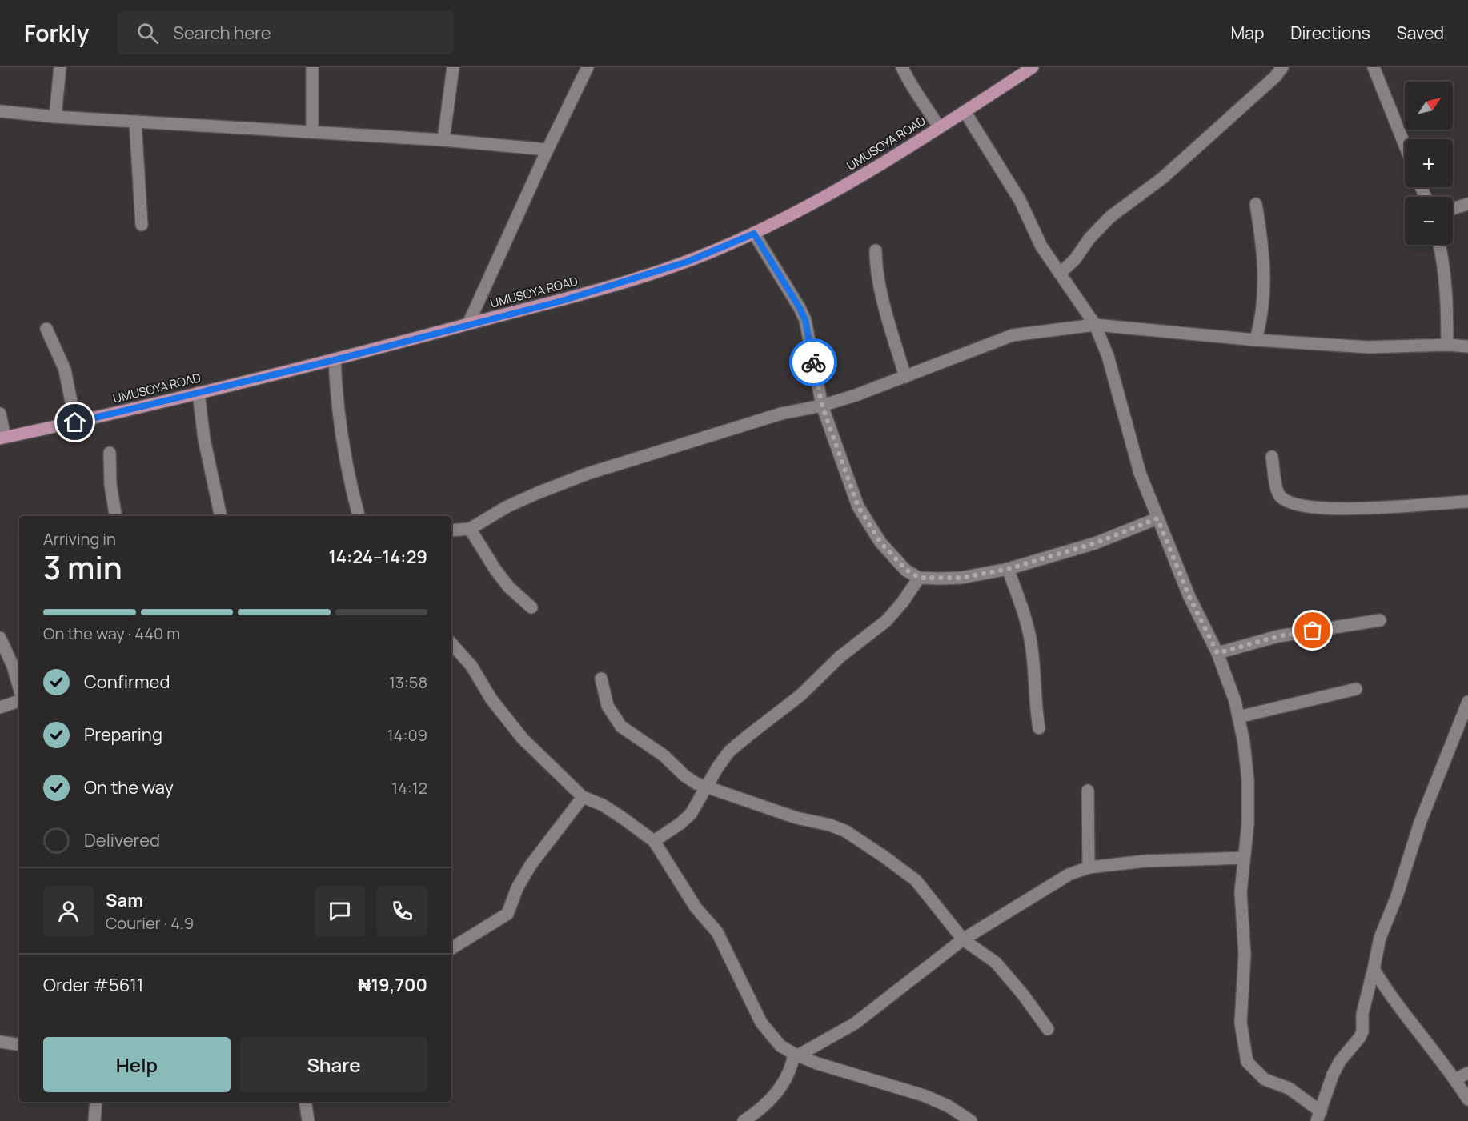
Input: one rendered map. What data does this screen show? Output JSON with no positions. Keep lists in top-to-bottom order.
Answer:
{
  "streets": {
    "main road": ["UMUSOYA ROAD"]
  },
  "north": "top right",
  "page": {
    "header": "Forkly",
    "search": "Search here",
    "nav": ["Map", "Directions", "Saved"],
    "map_buttons": ["+", "−"],
    "heading": ["3 min", "Arriving in", "14:24–14:29"],
    "panel": [
      "Sam",
      "Courier · 4.9",
      "Order #5611",
      "₦19,700"
    ],
    "bar": "On the way · 440 m",
    "list": [
      ["Confirmed", "13:58"],
      ["Preparing", "14:09"],
      ["On the way", "14:12"],
      "Delivered"
    ],
    "buttons": ["Help", "Share"]
  }
}
